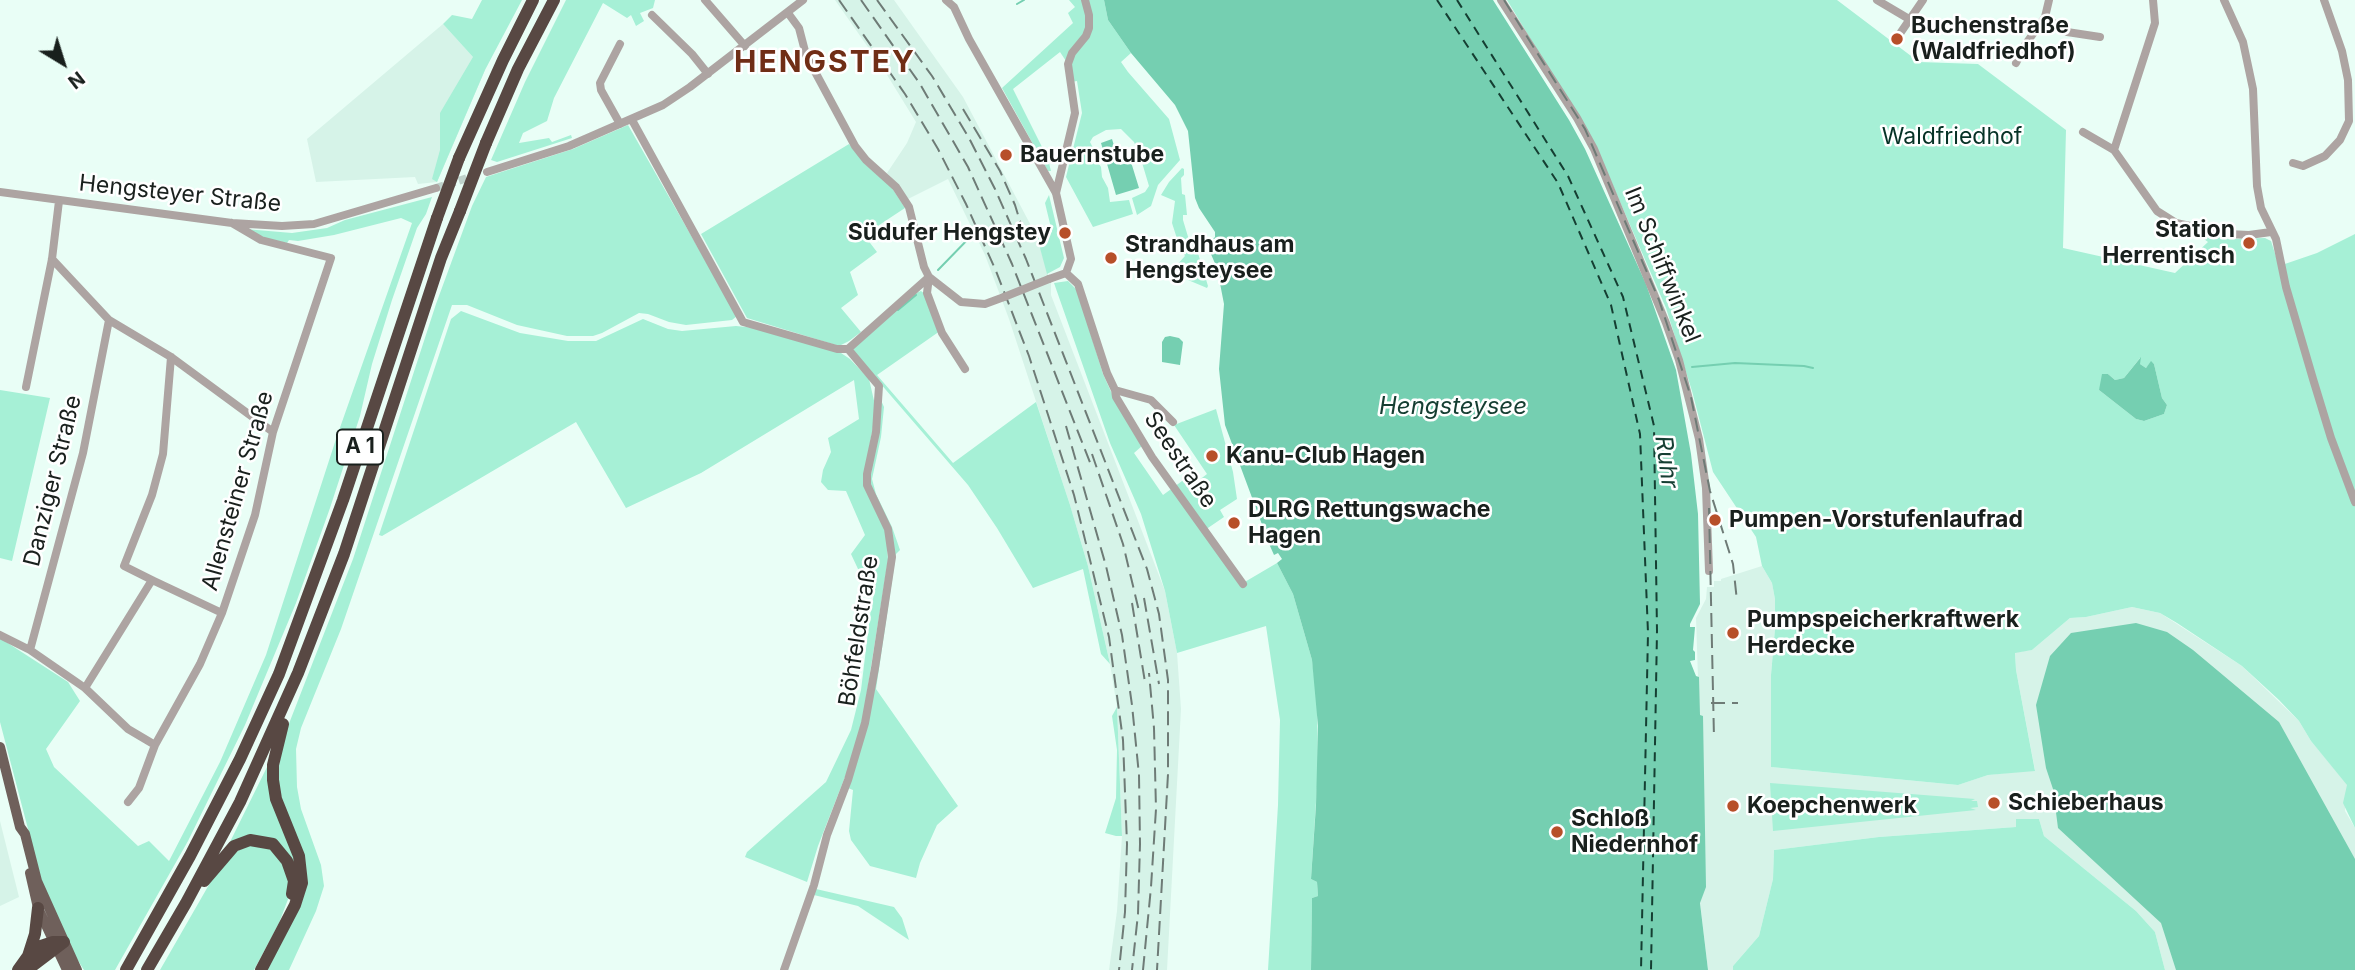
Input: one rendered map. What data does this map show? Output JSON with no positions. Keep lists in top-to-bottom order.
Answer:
{
  "streets": {
    "highway": ["A 1"],
    "street": [
      "Hengsteyer Straße",
      "Im Schiffwinkel",
      "Seestraße",
      "Danziger Straße",
      "Allensteiner Straße",
      "Böhfeldstraße"
    ]
  },
  "crossings": [
    ["Hengsteyer Straße", "Allensteiner Straße"]
  ],
  "districts": ["HENGSTEY"],
  "water": ["Hengsteysee", "Ruhr"],
  "parks": ["Waldfriedhof"],
  "places": [
    "Buchenstraße (Waldfriedhof)",
    "Bauernstube",
    "Südufer Hengstey",
    "Station Herrentisch",
    "Strandhaus am Hengsteysee",
    "Kanu-Club Hagen",
    "Pumpen-Vorstufenlaufrad",
    "DLRG Rettungswache Hagen",
    "Pumpspeicherkraftwerk Herdecke",
    "Schieberhaus",
    "Koepchenwerk",
    "Schloß Niedernhof"
  ],
  "north": "bottom right"
}
